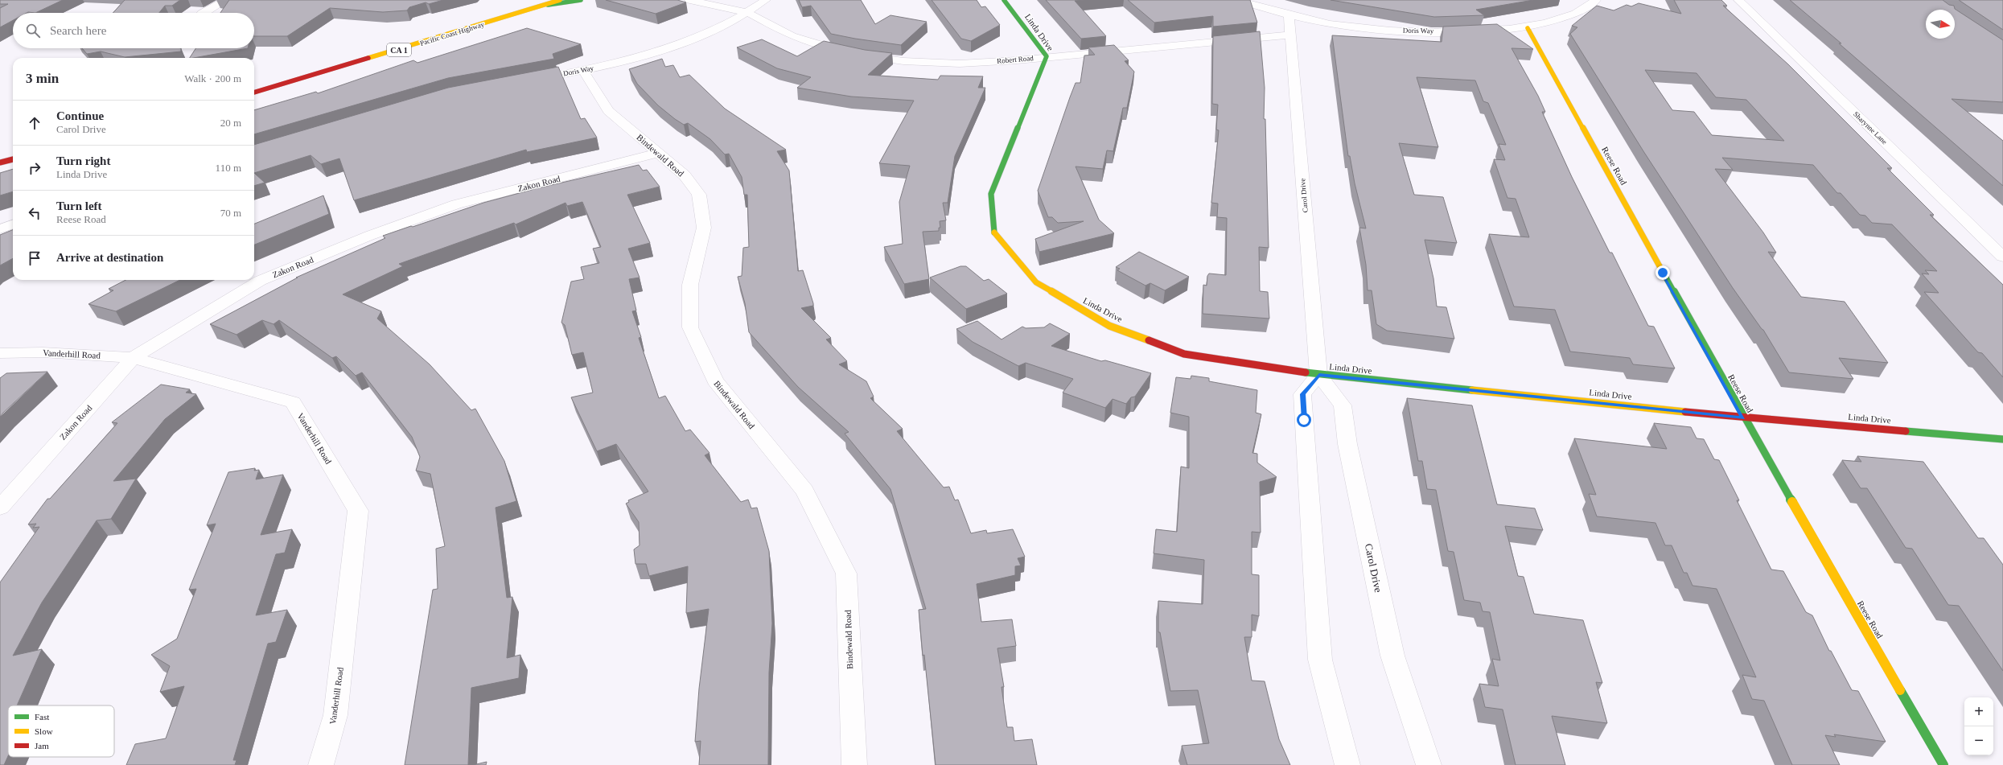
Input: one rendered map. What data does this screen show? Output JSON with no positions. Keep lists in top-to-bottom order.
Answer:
{
  "streets": {
    "main road": [
      "Linda Drive",
      "Pacific Coast Highway",
      "CA 1",
      "Reese Road"
    ],
    "street": [
      "Doris Way",
      "Robert Road",
      "Sharynne Lane",
      "Bindewald Road",
      "Zakon Road",
      "Carol Drive",
      "Vanderhill Road"
    ]
  },
  "crossings": [
    ["Doris Way", "Bindewald Road"],
    ["Doris Way", "Reese Road"],
    ["Doris Way", "Carol Drive"],
    ["Linda Drive", "Robert Road"],
    ["Linda Drive", "Reese Road"],
    ["Linda Drive", "Carol Drive"],
    ["Robert Road", "Carol Drive"],
    ["Bindewald Road", "Zakon Road"],
    ["Zakon Road", "Vanderhill Road"]
  ],
  "legend": ["Fast", "Slow", "Jam"],
  "north": "right",
  "page": {
    "search": "Search here",
    "heading": ["3 min", "Walk · 200 m"],
    "list": [
      ["Continue", "Carol Drive", "20 m"],
      ["Turn right", "Linda Drive", "110 m"],
      ["Turn left", "Reese Road", "70 m"],
      "Arrive at destination"
    ],
    "map_buttons": ["+", "−"]
  }
}
